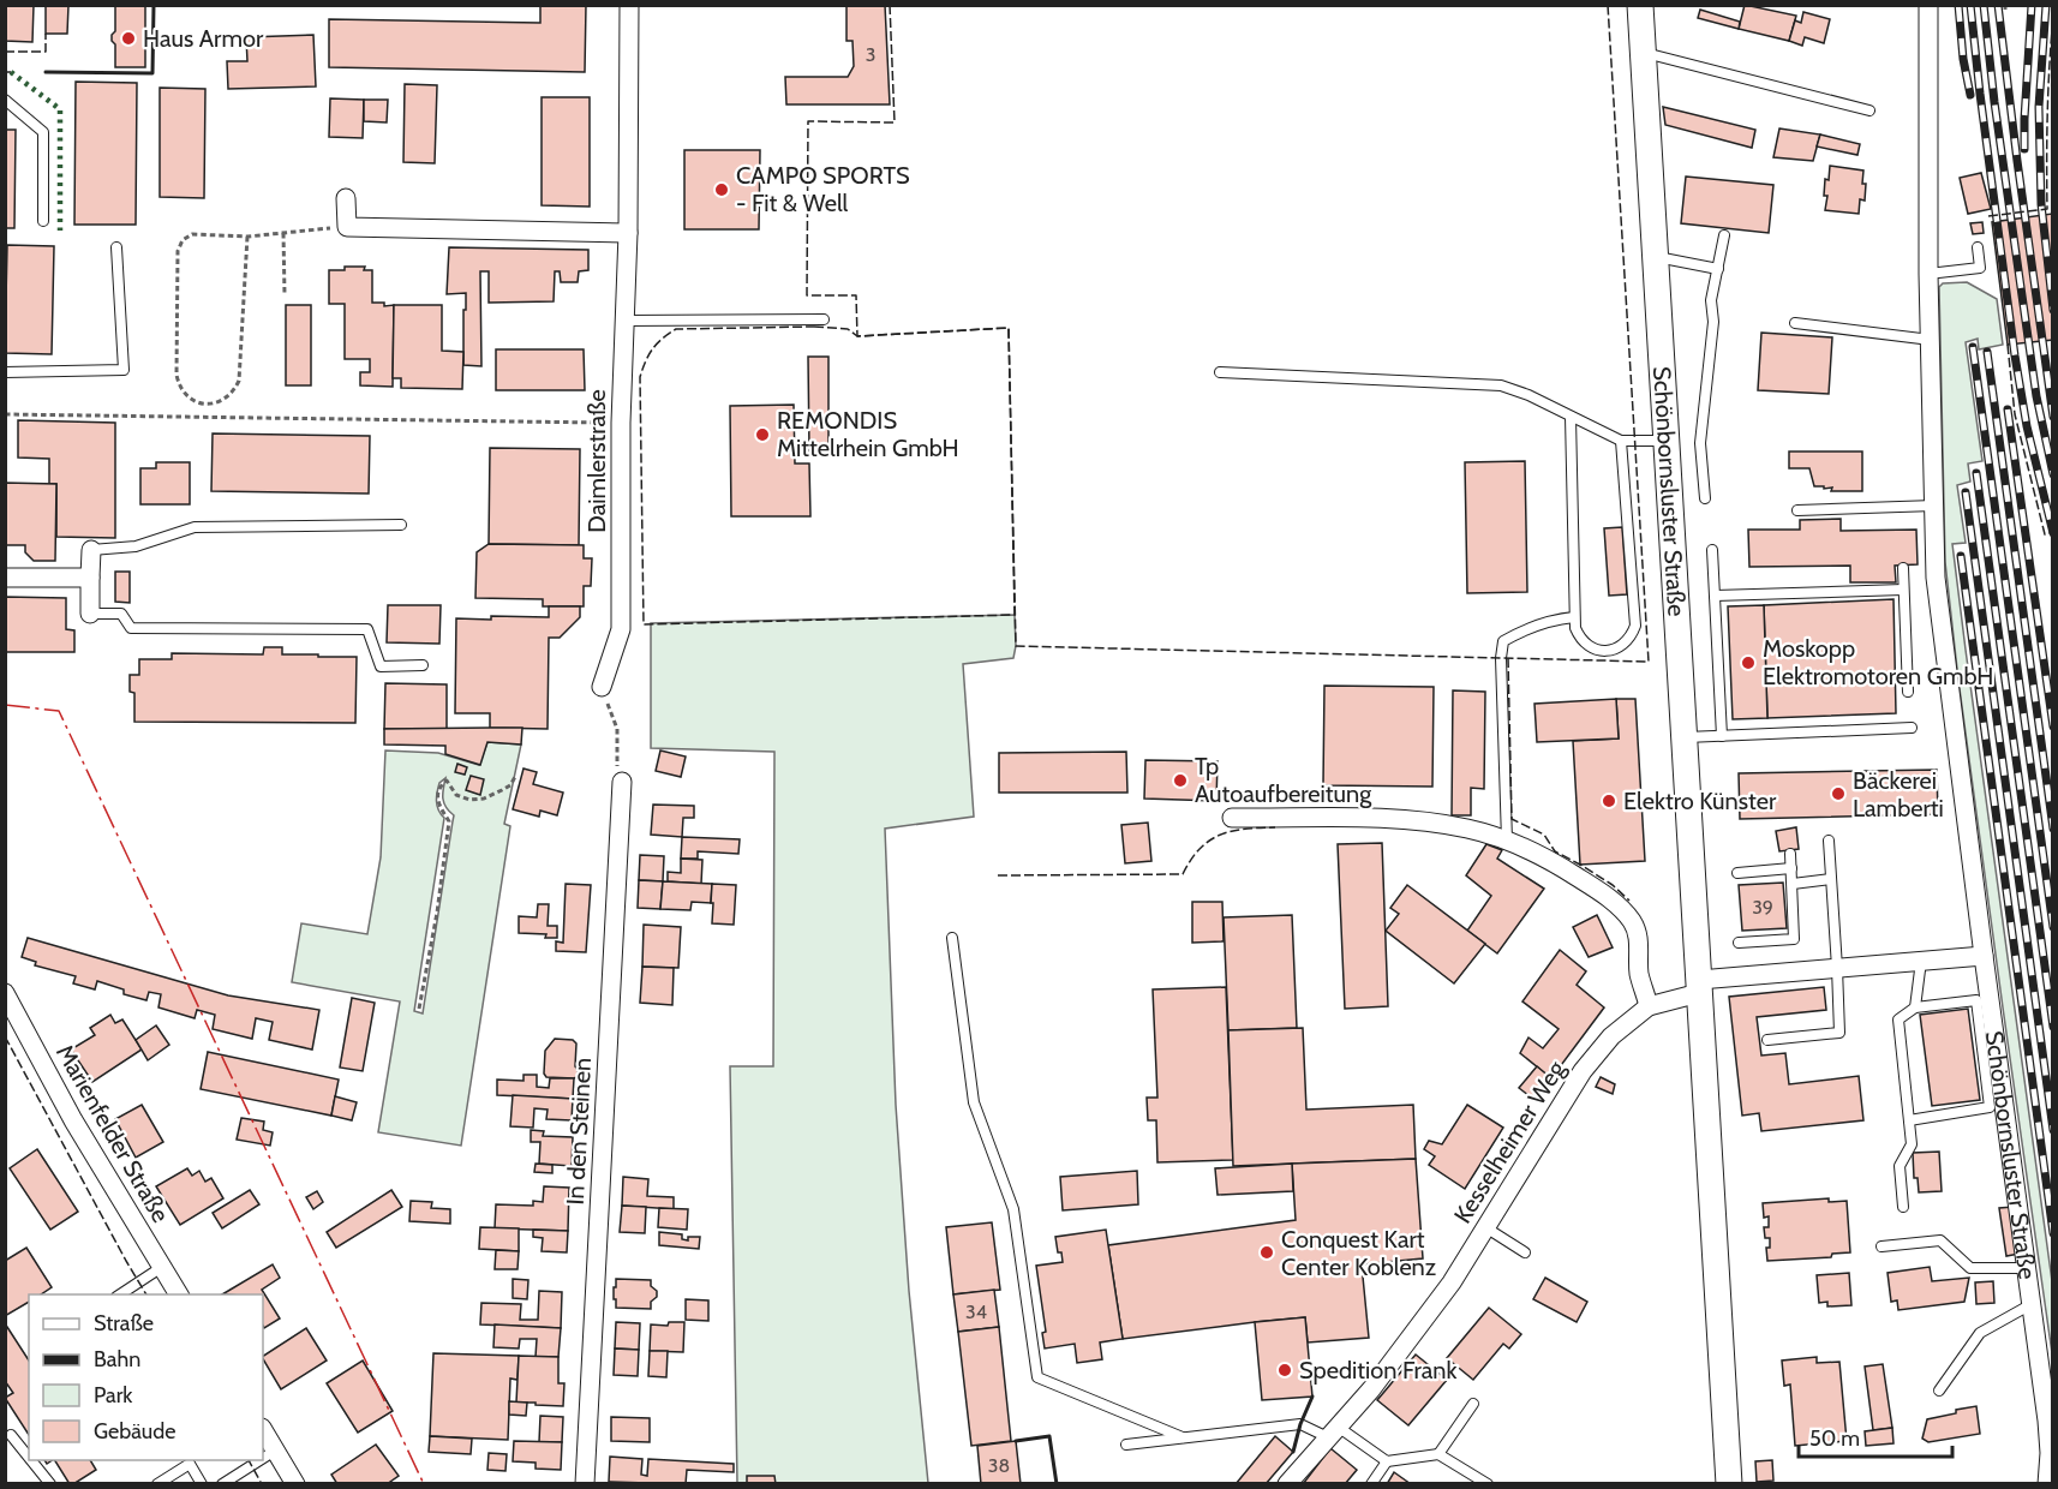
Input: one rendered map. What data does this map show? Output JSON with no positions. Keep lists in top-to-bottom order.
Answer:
{
  "streets": {
    "street": [
      "Daimlerstraße",
      "Schönbornsluster Straße",
      "In den Steinen",
      "Marienfelder Straße",
      "Kesselheimer Weg"
    ]
  },
  "crossings": [
    ["Schönbornsluster Straße", "Kesselheimer Weg"]
  ],
  "places": [
    "Haus Armor",
    "CAMPO SPORTS - Fit & Well",
    "REMONDIS Mittelrhein GmbH",
    "Moskopp Elektromotoren GmbH",
    "Tp Autoaufbereitung",
    "Bäckerei Lamberti",
    "Elektro Künster",
    "Conquest Kart Center Koblenz",
    "Spedition Frank"
  ],
  "house_numbers": [
    "3",
    "39",
    "34",
    "38"
  ],
  "legend": [
    "Straße",
    "Bahn",
    "Park",
    "Gebäude"
  ],
  "scale_bar": "50 m"
}
